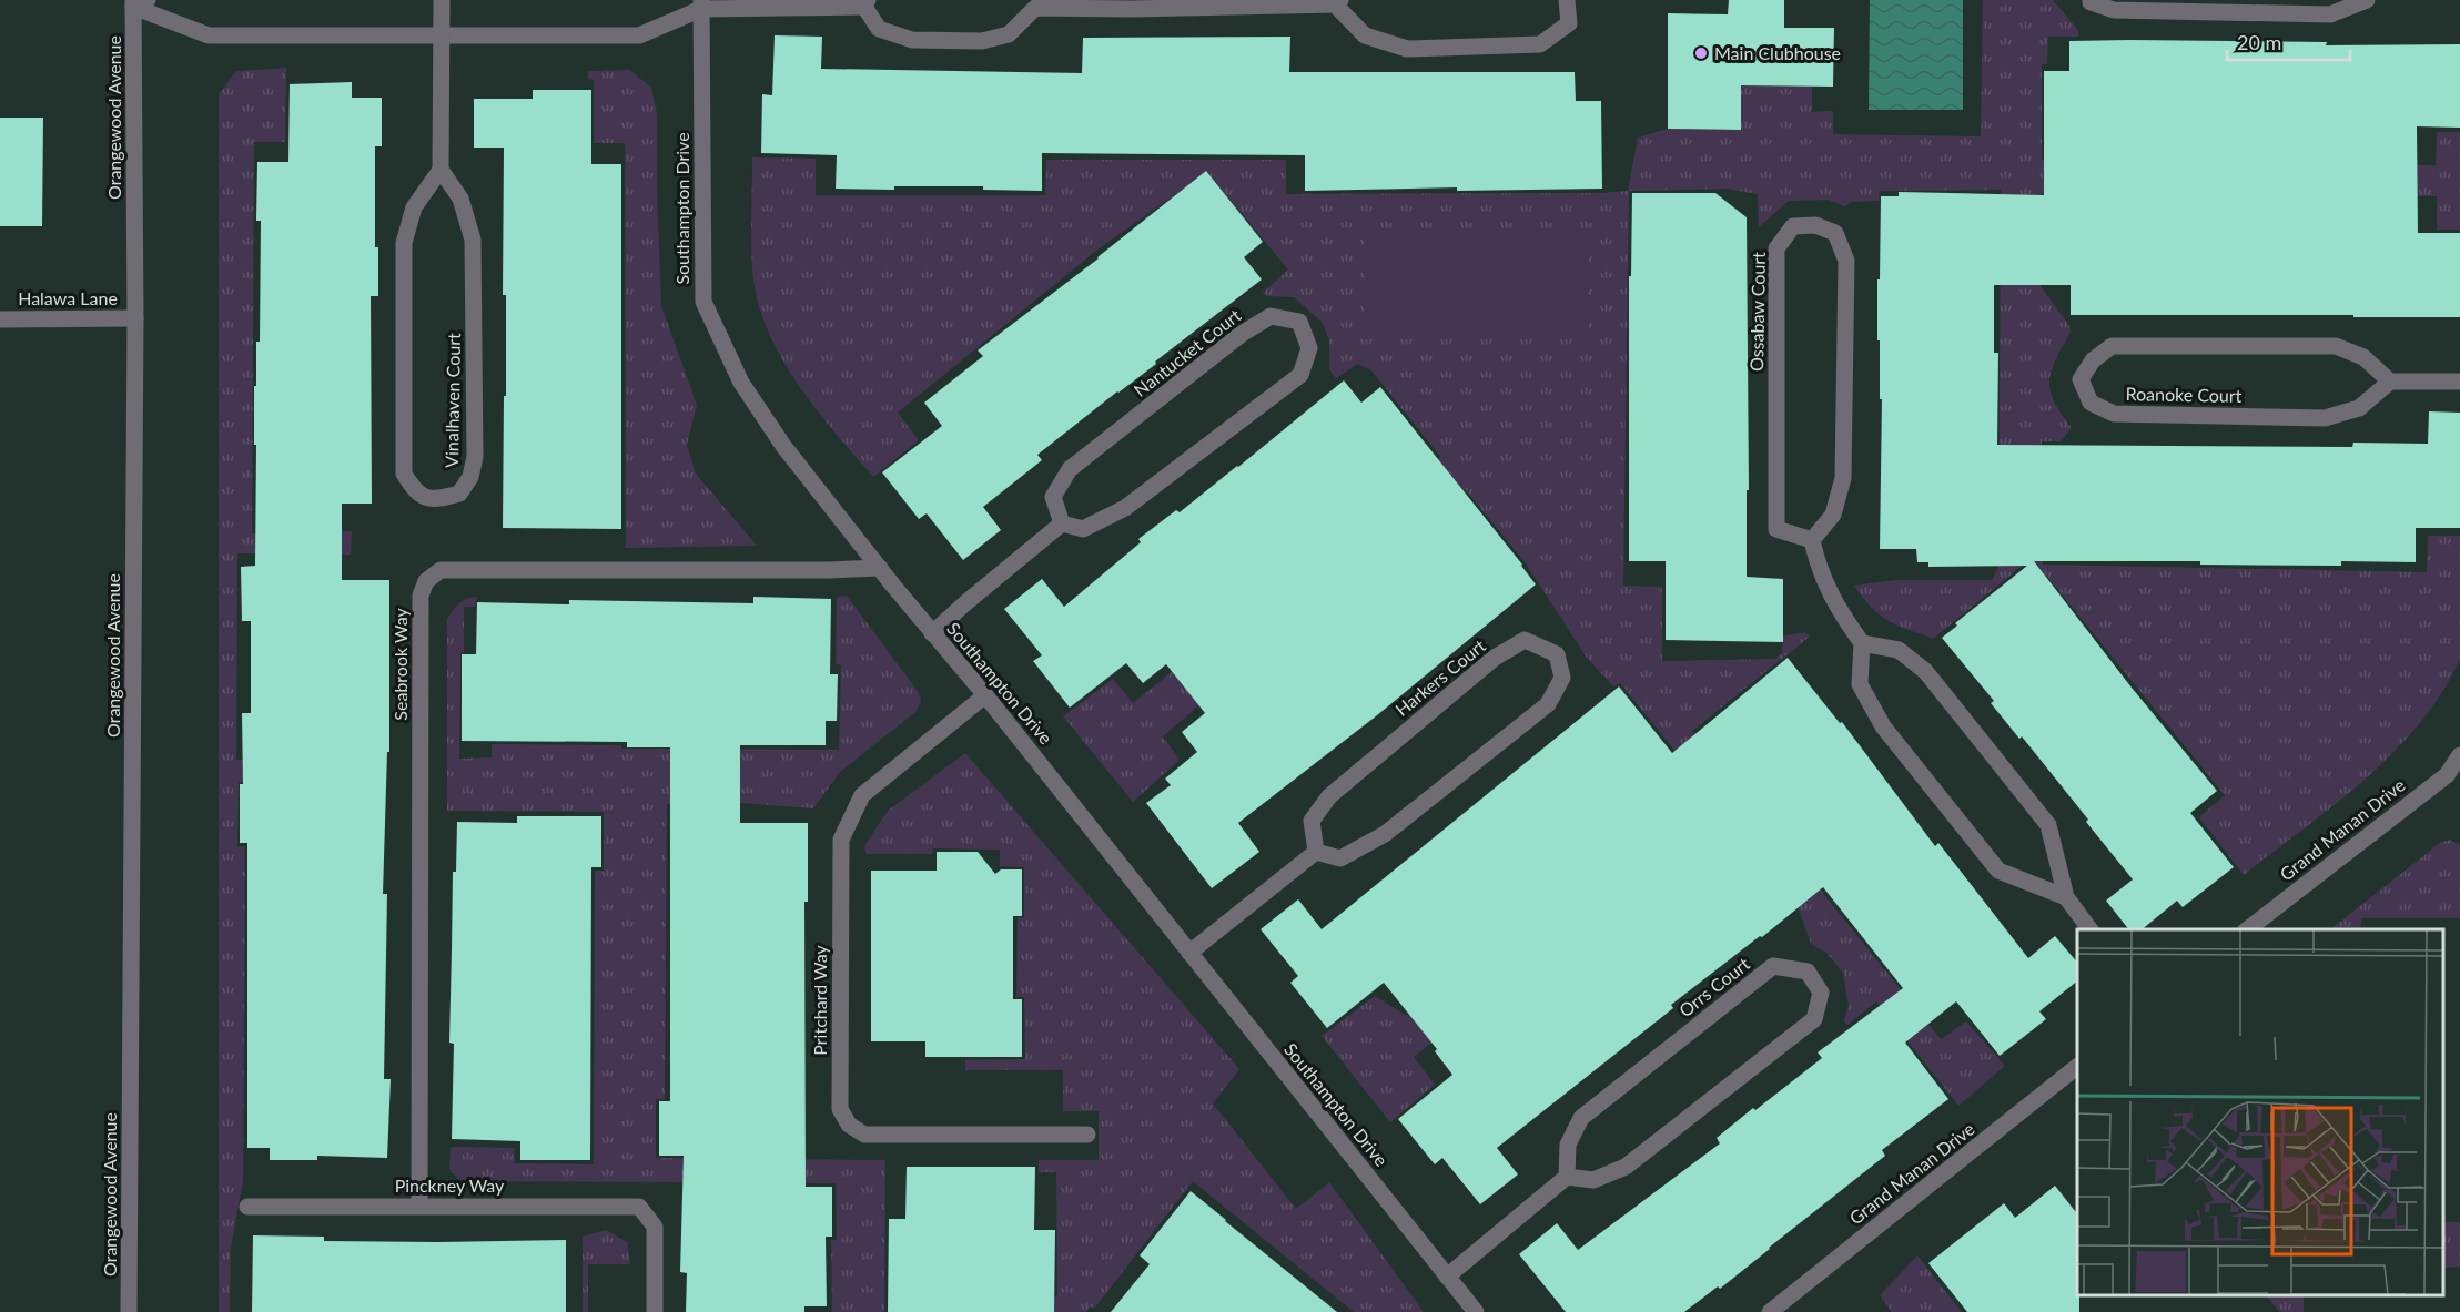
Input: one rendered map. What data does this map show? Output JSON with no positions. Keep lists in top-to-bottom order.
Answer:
{
  "streets": {
    "street": [
      "Orangewood Avenue",
      "Southampton Drive",
      "Halawa Lane",
      "Ossabaw Court",
      "Nantucket Court",
      "Roanoke Court",
      "Vinalhaven Court",
      "Seabrook Way",
      "Harkers Court",
      "Grand Manan Drive",
      "Orrs Court",
      "Pritchard Way",
      "Pinckney Way"
    ]
  },
  "crossings": [
    ["Orangewood Avenue", "Halawa Lane"],
    ["Southampton Drive", "Seabrook Way"],
    ["Southampton Drive", "Pritchard Way"],
    ["Seabrook Way", "Pinckney Way"]
  ],
  "places": ["Main Clubhouse"],
  "scale_bar": "20 m"
}
